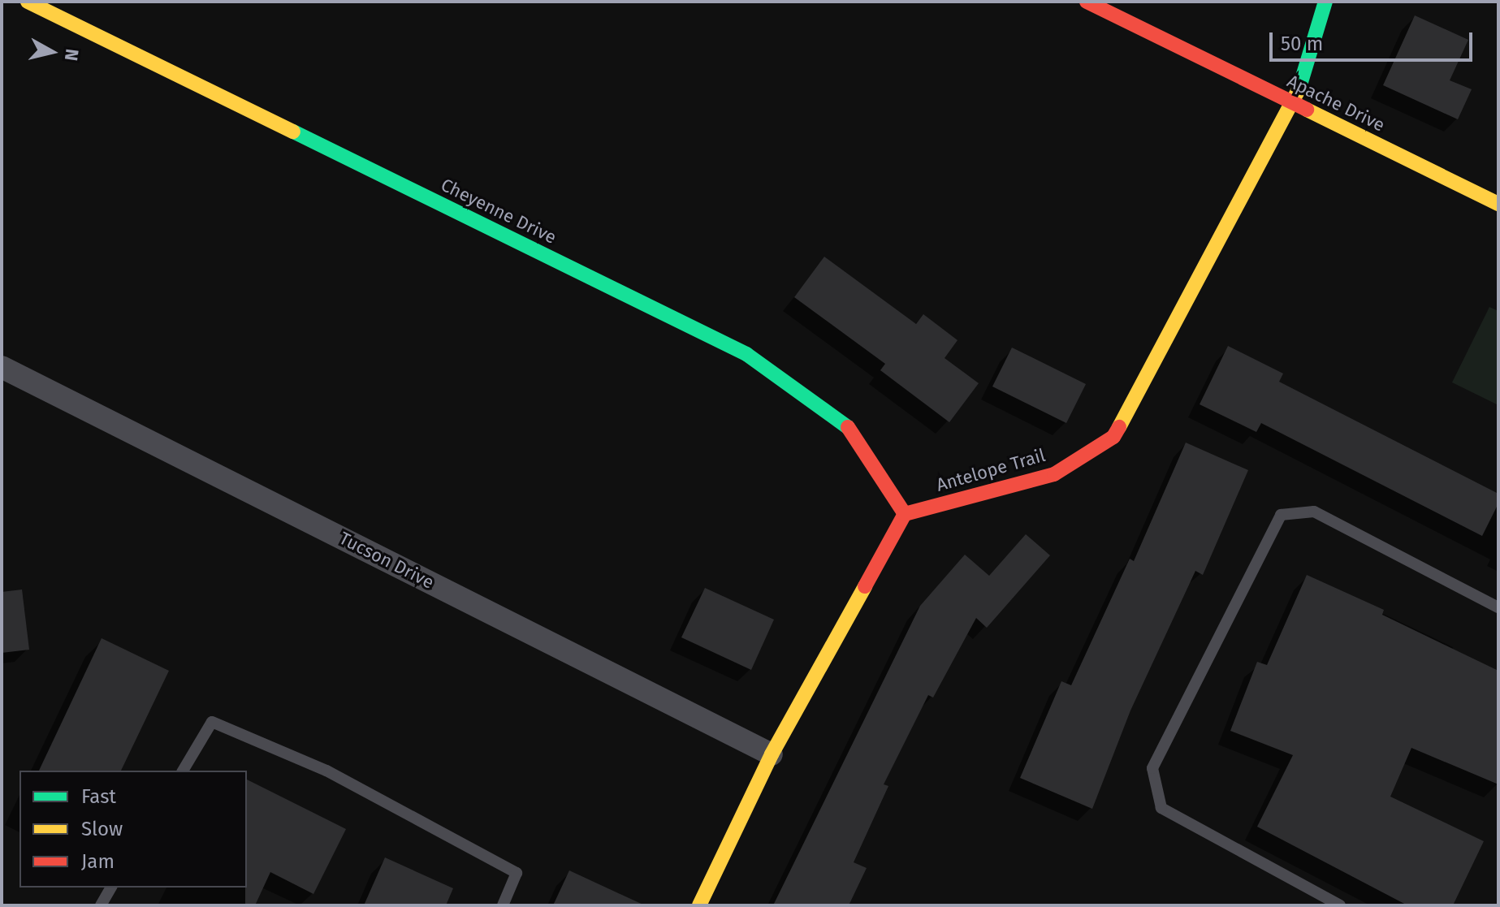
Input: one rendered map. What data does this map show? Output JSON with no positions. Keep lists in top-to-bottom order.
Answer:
{
  "streets": {
    "street": [
      "Apache Drive",
      "Cheyenne Drive",
      "Antelope Trail",
      "Tucson Drive"
    ]
  },
  "crossings": [
    ["Apache Drive", "Antelope Trail"],
    ["Cheyenne Drive", "Antelope Trail"]
  ],
  "legend": ["Fast", "Slow", "Jam"],
  "scale_bar": "50 m",
  "north": "right"
}
